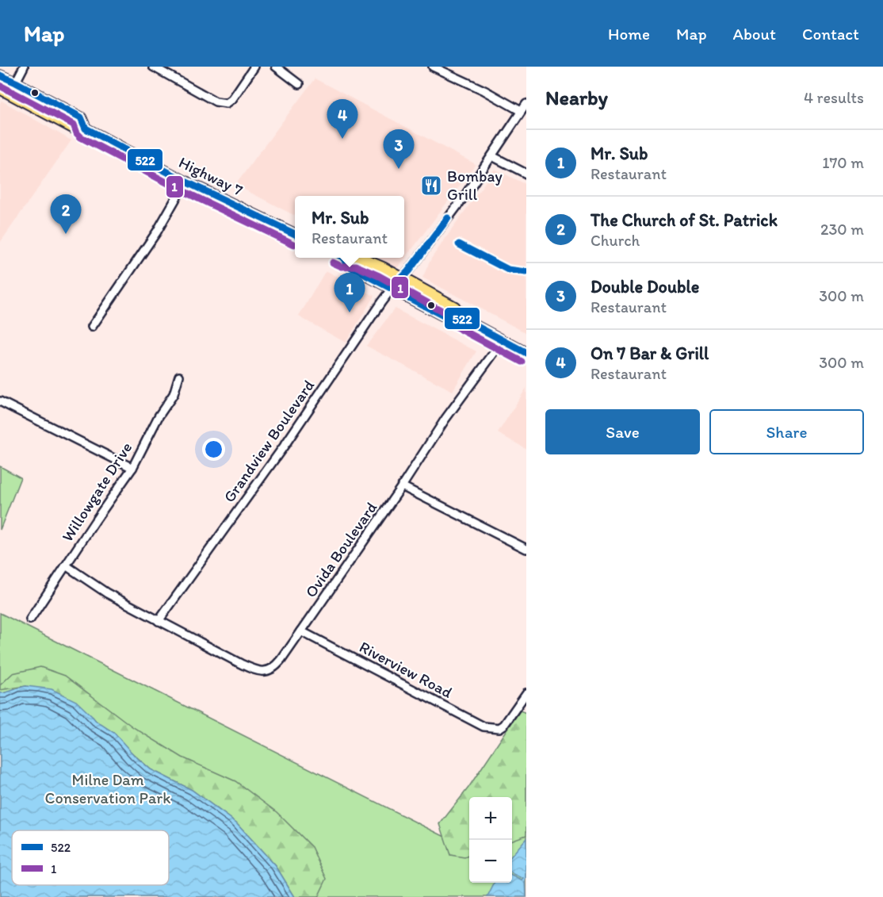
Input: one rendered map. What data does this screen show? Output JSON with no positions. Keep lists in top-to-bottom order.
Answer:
{
  "streets": {
    "main road": ["Highway 7"],
    "street": [
      "Grandview Boulevard",
      "Willowgate Drive",
      "Ovida Boulevard",
      "Riverview Road"
    ]
  },
  "crossings": [
    ["Grandview Boulevard", "Ovida Boulevard"],
    ["Willowgate Drive", "Ovida Boulevard"],
    ["Ovida Boulevard", "Riverview Road"]
  ],
  "parks": ["Milne Dam Conservation Park"],
  "places": {
    "restaurant": ["Bombay Grill"]
  },
  "lines": ["transit line 522", "transit line 1"],
  "legend": ["522", "1"],
  "page": {
    "header": "Map",
    "nav": [
      "Home",
      "Map",
      "About",
      "Contact"
    ],
    "heading": ["Nearby", "4 results"],
    "pins": [
      "4",
      "3",
      "2",
      "1"
    ],
    "list": [
      {
        "mark": "1",
        "name": "Mr. Sub",
        "note": "Restaurant",
        "value": "170 m"
      },
      {
        "mark": "2",
        "name": "The Church of St. Patrick",
        "note": "Church",
        "value": "230 m"
      },
      {
        "mark": "3",
        "name": "Double Double",
        "note": "Restaurant",
        "value": "300 m"
      },
      {
        "mark": "4",
        "name": "On 7 Bar & Grill",
        "note": "Restaurant",
        "value": "300 m"
      }
    ],
    "popup": ["Mr. Sub", "Restaurant"],
    "buttons": ["Save", "Share"],
    "map_buttons": ["+", "−"]
  }
}
